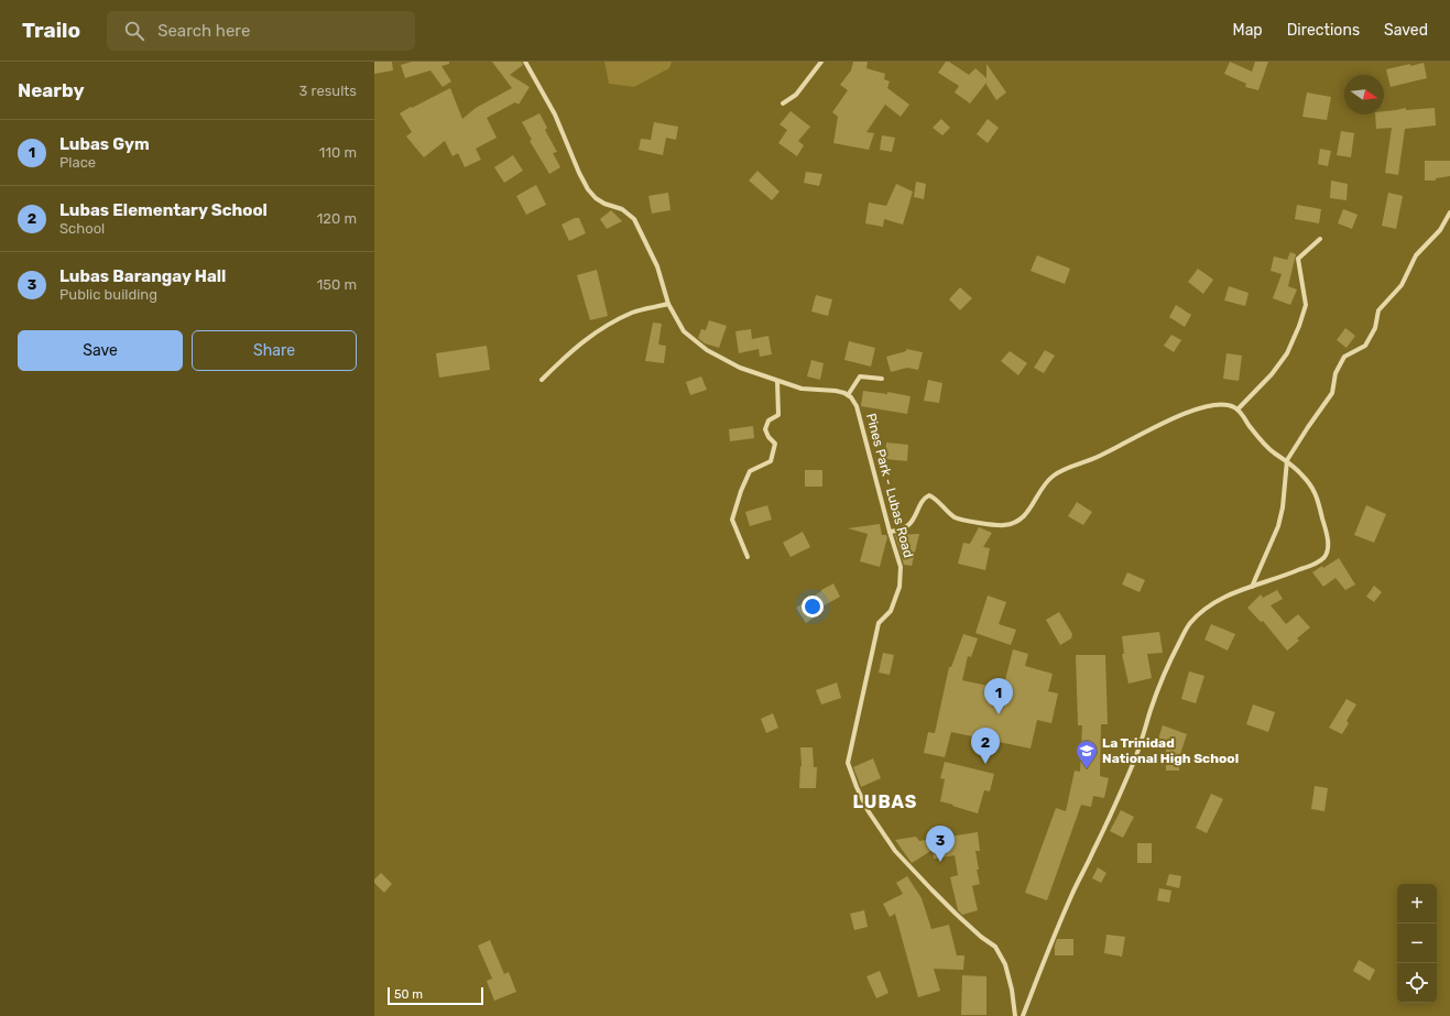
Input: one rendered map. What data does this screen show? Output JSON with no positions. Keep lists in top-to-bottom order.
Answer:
{
  "streets": {
    "street": ["Pines Park - Lubas Road"]
  },
  "districts": ["LUBAS"],
  "places": {
    "school or university": ["La Trinidad National High School"]
  },
  "scale_bar": "50 m",
  "north": "right",
  "page": {
    "header": "Trailo",
    "search": "Search here",
    "nav": ["Map", "Directions", "Saved"],
    "heading": ["Nearby", "3 results"],
    "list": [
      {
        "mark": "1",
        "name": "Lubas Gym",
        "note": "Place",
        "value": "110 m"
      },
      {
        "mark": "2",
        "name": "Lubas Elementary School",
        "note": "School",
        "value": "120 m"
      },
      {
        "mark": "3",
        "name": "Lubas Barangay Hall",
        "note": "Public building",
        "value": "150 m"
      }
    ],
    "buttons": ["Save", "Share"],
    "pins": ["1", "2", "3"],
    "map_buttons": ["+", "−"],
    "scale": "50 m"
  }
}
